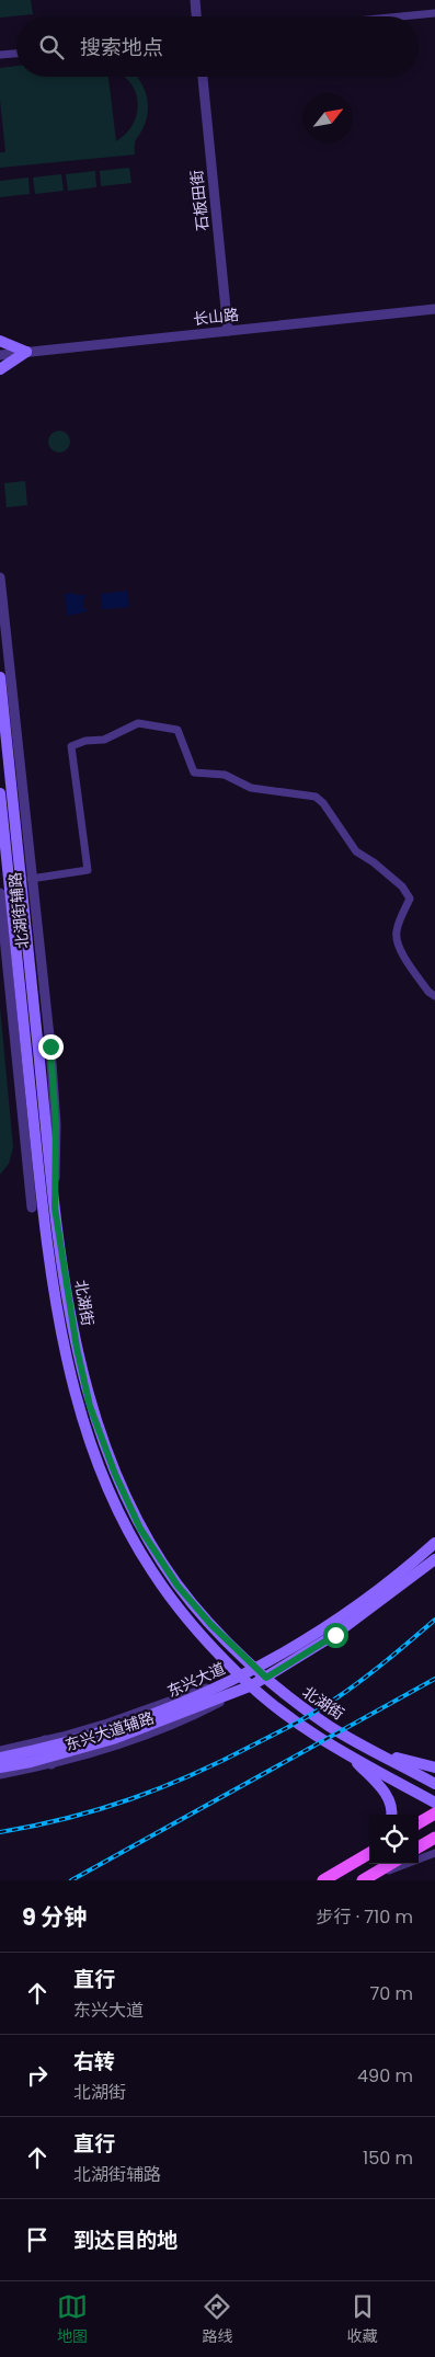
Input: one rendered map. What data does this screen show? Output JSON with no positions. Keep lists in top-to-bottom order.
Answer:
{
  "streets": {
    "main road": ["北湖街", "东兴大道"],
    "street": [
      "石板田街",
      "长山路",
      "北湖街辅路",
      "东兴大道辅路"
    ]
  },
  "crossings": [
    ["石板田街", "长山路"],
    ["北湖街辅路", "北湖街"],
    ["北湖街", "东兴大道"],
    ["北湖街", "东兴大道辅路"],
    ["东兴大道", "东兴大道辅路"]
  ],
  "north": "top right",
  "page": {
    "search": "搜索地点",
    "heading": ["9 分钟", "步行 · 710 m"],
    "list": [
      ["直行", "东兴大道", "70 m"],
      ["右转", "北湖街", "490 m"],
      ["直行", "北湖街辅路", "150 m"],
      "到达目的地"
    ],
    "nav": ["地图", "路线", "收藏"]
  }
}
